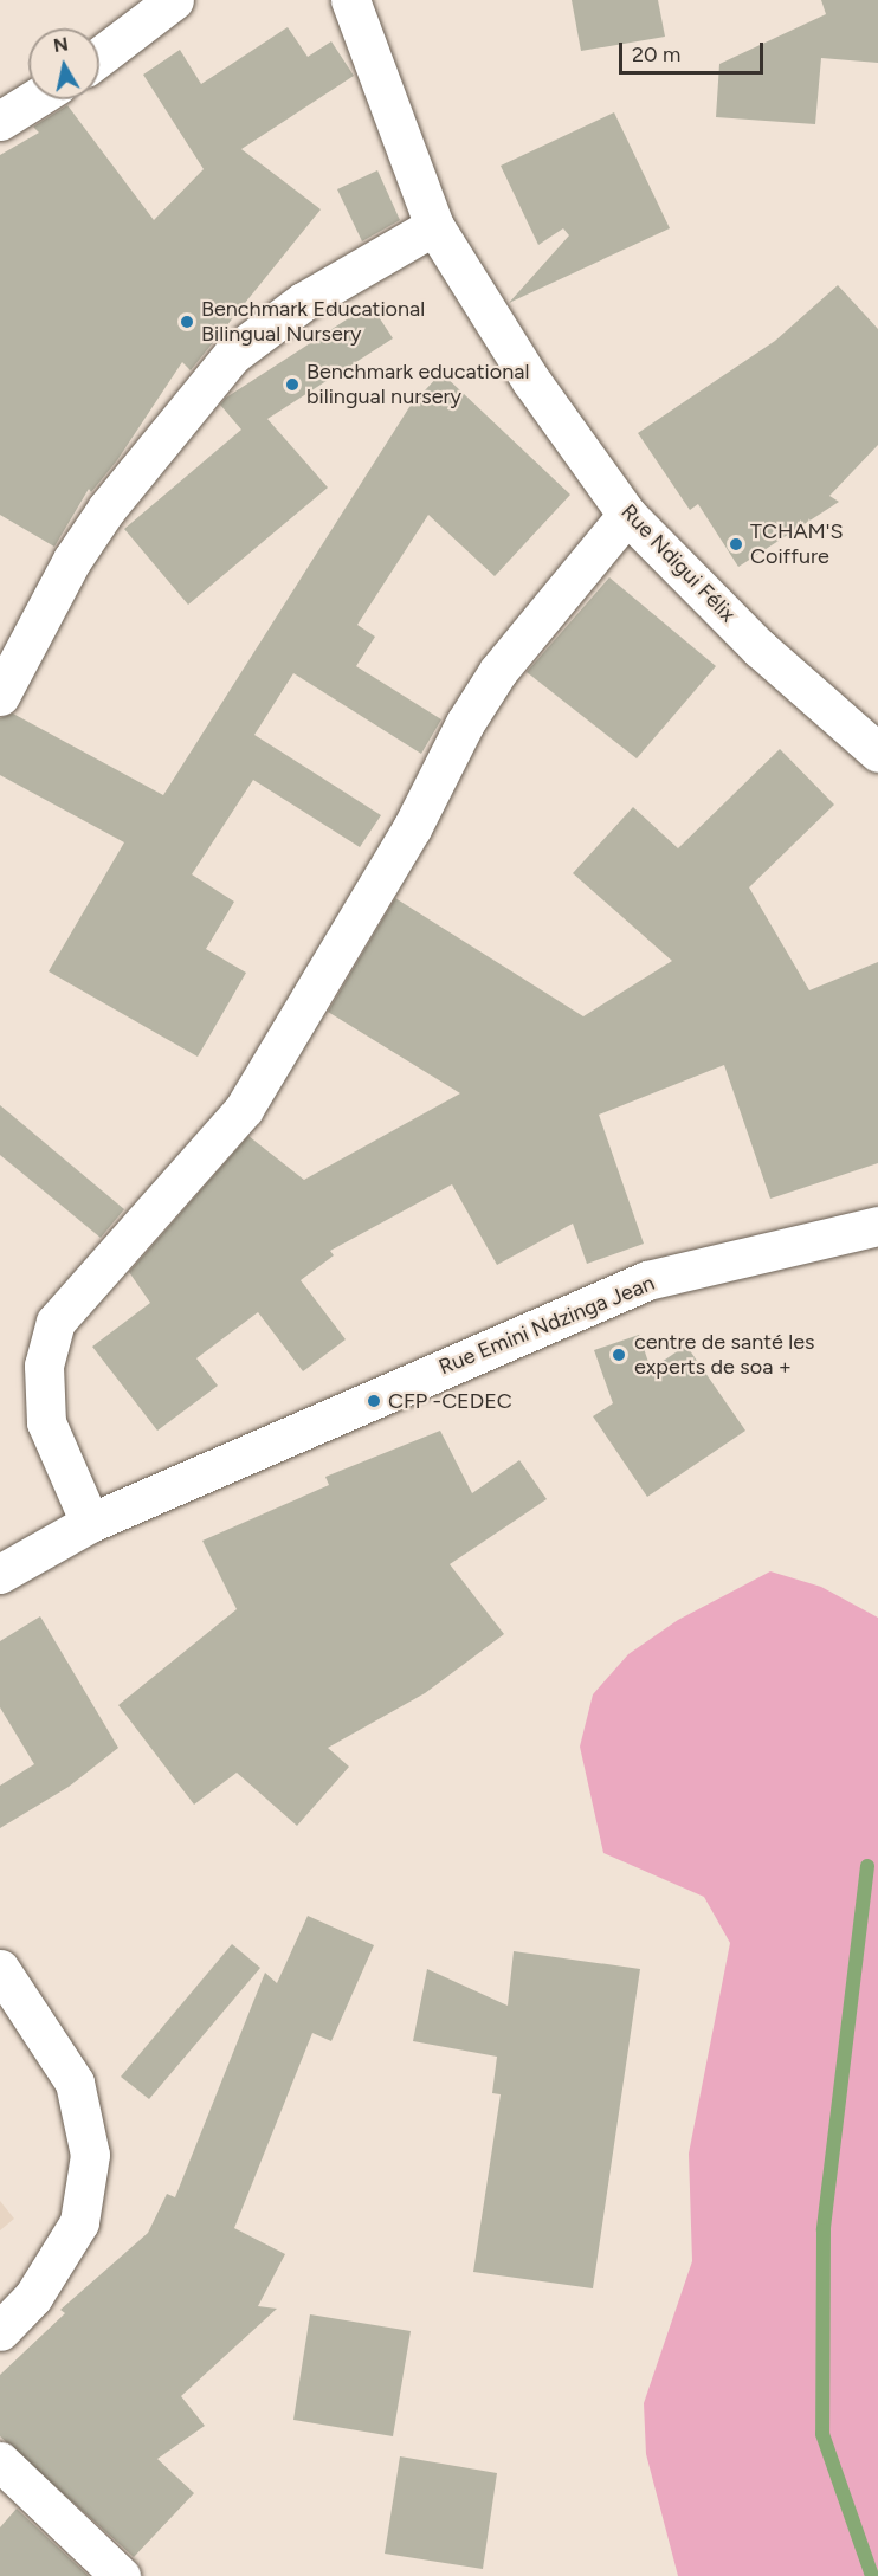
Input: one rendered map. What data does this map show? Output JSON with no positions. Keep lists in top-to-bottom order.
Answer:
{
  "streets": {
    "street": ["Rue Ndigui Félix", "Rue Emini Ndzinga Jean"]
  },
  "places": [
    "Benchmark Educational Bilingual Nursery",
    "Benchmark educational bilingual nursery",
    "TCHAM'S Coiffure",
    "centre de santé les experts de soa +",
    "CFP -CEDEC"
  ],
  "scale_bar": "20 m",
  "north": "top"
}
